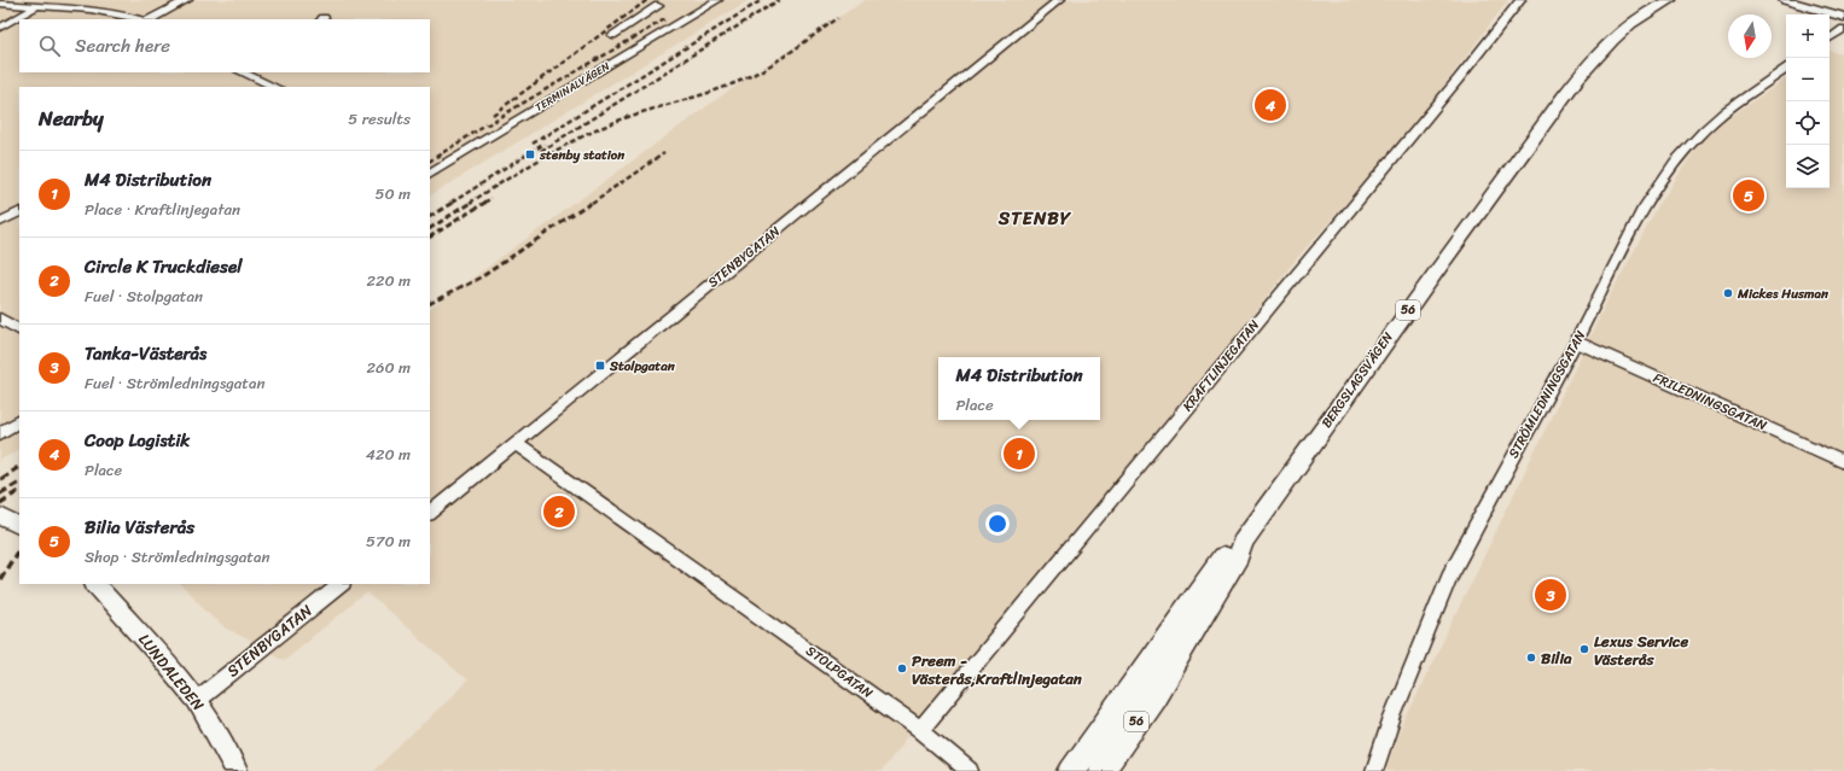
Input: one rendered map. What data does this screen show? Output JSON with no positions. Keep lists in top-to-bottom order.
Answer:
{
  "streets": {
    "highway": ["56", "BERGSLAGSVÄGEN"],
    "main road": ["LUNDALEDEN"],
    "street": [
      "TERMINALVÄGEN",
      "STENBYGATAN",
      "KRAFTLINJEGATAN",
      "STRÖMLEDNINGSGATAN",
      "FRILEDNINGSGATAN",
      "STOLPGATAN"
    ]
  },
  "crossings": [
    ["STENBYGATAN", "LUNDALEDEN"],
    ["STENBYGATAN", "STOLPGATAN"],
    ["KRAFTLINJEGATAN", "STOLPGATAN"],
    ["STRÖMLEDNINGSGATAN", "FRILEDNINGSGATAN"]
  ],
  "districts": ["STENBY"],
  "places": {
    "transit": ["stenby station", "Stolpgatan"],
    "other": [
      "Mickes Husman",
      "Lexus Service Västerås",
      "Bilia",
      "Preem - Västerås,Kraftlinjegatan"
    ]
  },
  "north": "bottom",
  "page": {
    "map_buttons": ["+", "−"],
    "search": "Search here",
    "pins": [
      "4",
      "5",
      "1",
      "2",
      "3"
    ],
    "heading": ["Nearby", "5 results"],
    "list": [
      {
        "mark": "1",
        "name": "M4 Distribution",
        "note": "Place · Kraftlinjegatan",
        "value": "50 m"
      },
      {
        "mark": "2",
        "name": "Circle K Truckdiesel",
        "note": "Fuel · Stolpgatan",
        "value": "220 m"
      },
      {
        "mark": "3",
        "name": "Tanka-Västerås",
        "note": "Fuel · Strömledningsgatan",
        "value": "260 m"
      },
      {
        "mark": "4",
        "name": "Coop Logistik",
        "note": "Place",
        "value": "420 m"
      },
      {
        "mark": "5",
        "name": "Bilia Västerås",
        "note": "Shop · Strömledningsgatan",
        "value": "570 m"
      }
    ],
    "popup": ["M4 Distribution", "Place"]
  }
}
